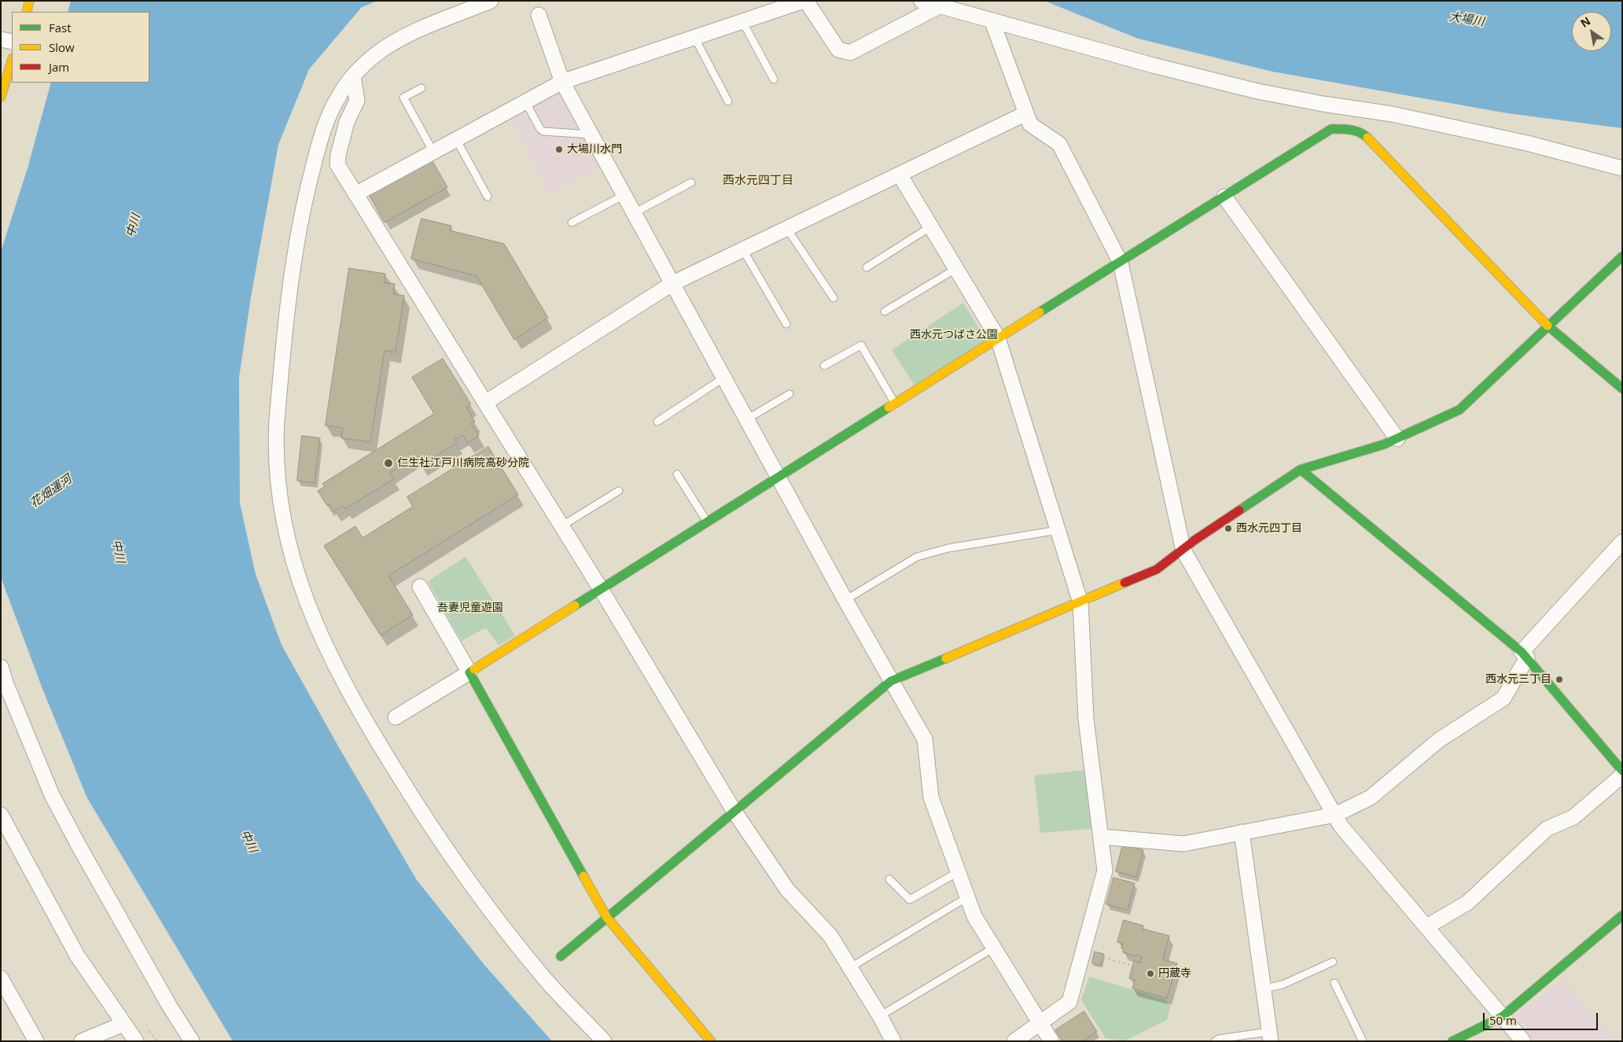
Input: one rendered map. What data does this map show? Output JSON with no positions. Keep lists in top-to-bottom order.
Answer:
{
  "districts": ["西水元四丁目"],
  "water": ["大場川", "中川", "花畑運河"],
  "parks": ["西水元つばさ公園", "吾妻児童遊園"],
  "places": [
    "大場川水門",
    "仁生社江戸川病院高砂分院",
    "西水元四丁目",
    "西水元三丁目",
    "円蔵寺"
  ],
  "legend": ["Fast", "Slow", "Jam"],
  "scale_bar": "50 m",
  "north": "top left"
}
